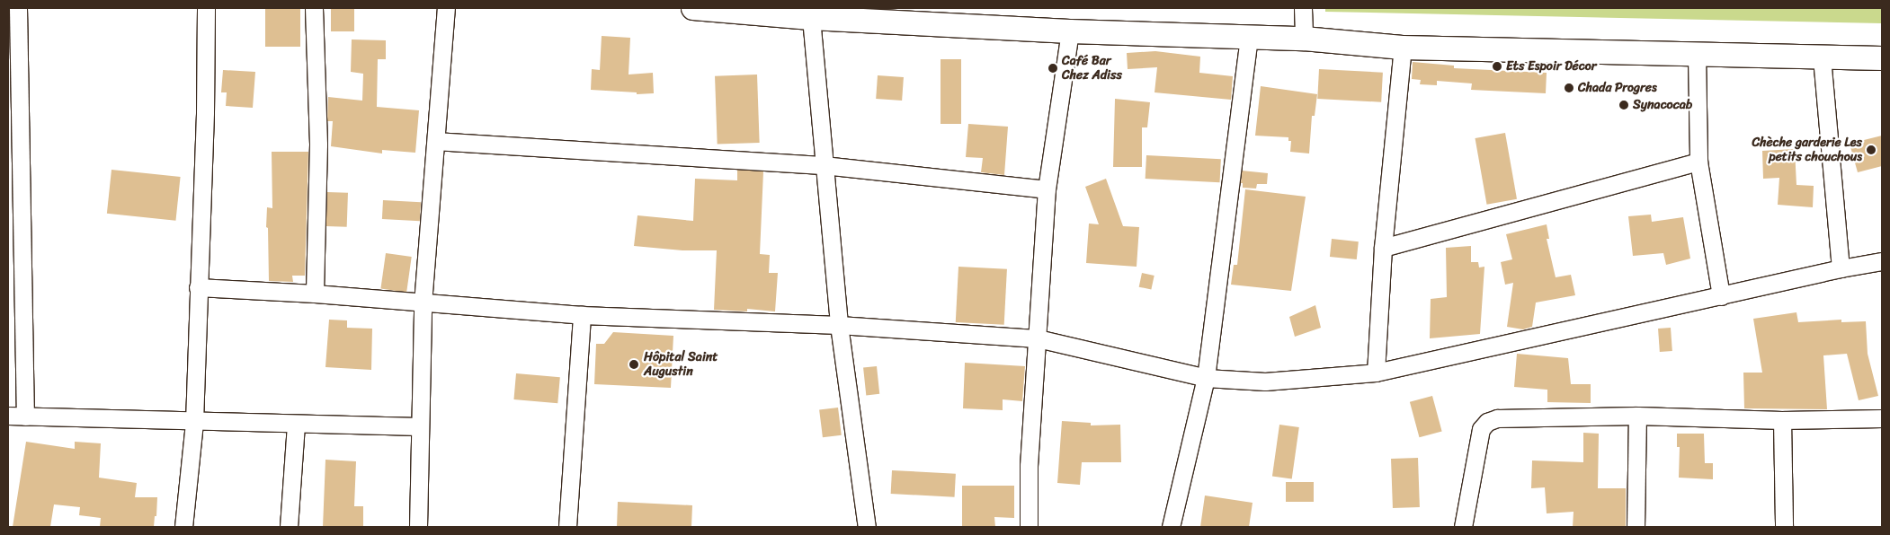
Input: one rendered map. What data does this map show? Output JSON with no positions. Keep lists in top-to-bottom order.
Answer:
{
  "places": [
    "Ets Espoir Décor",
    "Café Bar Chez Adiss",
    "Chada Progres",
    "Synacocab",
    "Chèche garderie Les petits chouchous",
    "Hôpital Saint Augustin"
  ]
}
